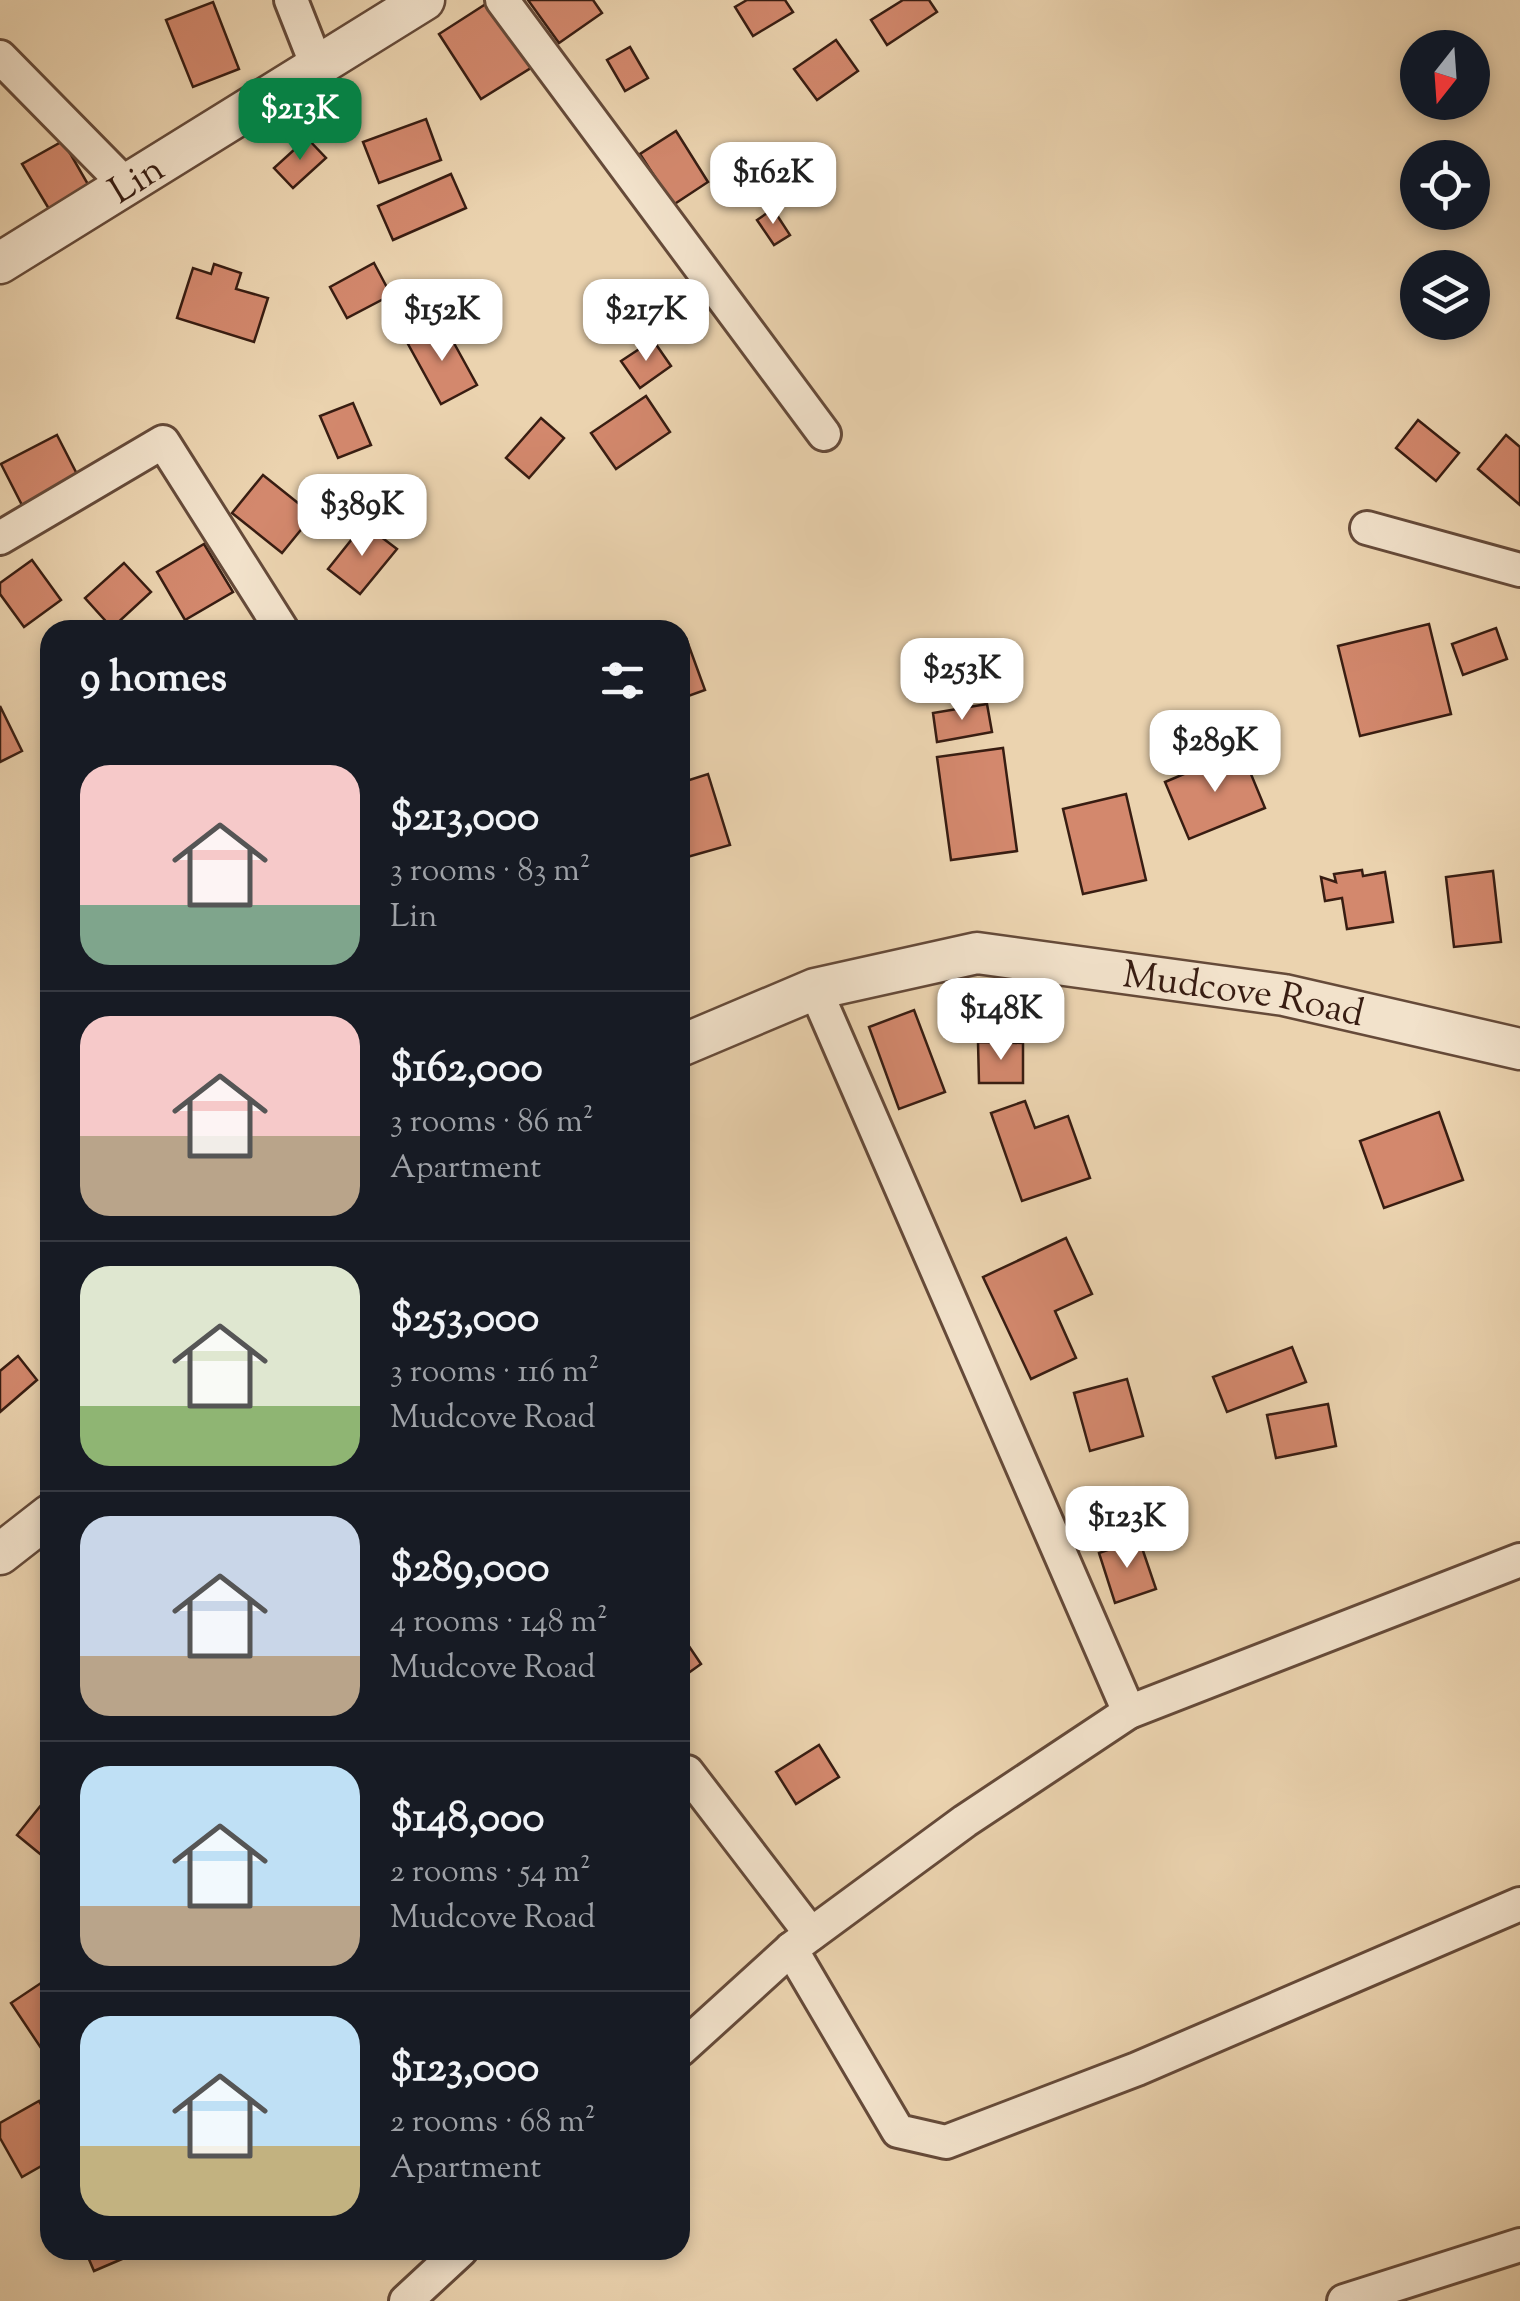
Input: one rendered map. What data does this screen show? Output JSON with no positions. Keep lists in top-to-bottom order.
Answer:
{
  "streets": {
    "street": ["Lin", "Mudcove Road"]
  },
  "north": "bottom",
  "page": {
    "price": [
      "$213K",
      "$162K",
      "$152K",
      "$217K",
      "$389K",
      "$253K",
      "$289K",
      "$148K",
      "$123K"
    ],
    "heading": "9 homes",
    "list": [
      {
        "name": "$213,000",
        "note": "3 rooms · 83 m² · Lin"
      },
      {
        "name": "$162,000",
        "note": "3 rooms · 86 m² · Apartment"
      },
      {
        "name": "$253,000",
        "note": "3 rooms · 116 m² · Mudcove Road"
      },
      {
        "name": "$289,000",
        "note": "4 rooms · 148 m² · Mudcove Road"
      },
      {
        "name": "$148,000",
        "note": "2 rooms · 54 m² · Mudcove Road"
      },
      {
        "name": "$123,000",
        "note": "2 rooms · 68 m² · Apartment"
      }
    ]
  }
}
